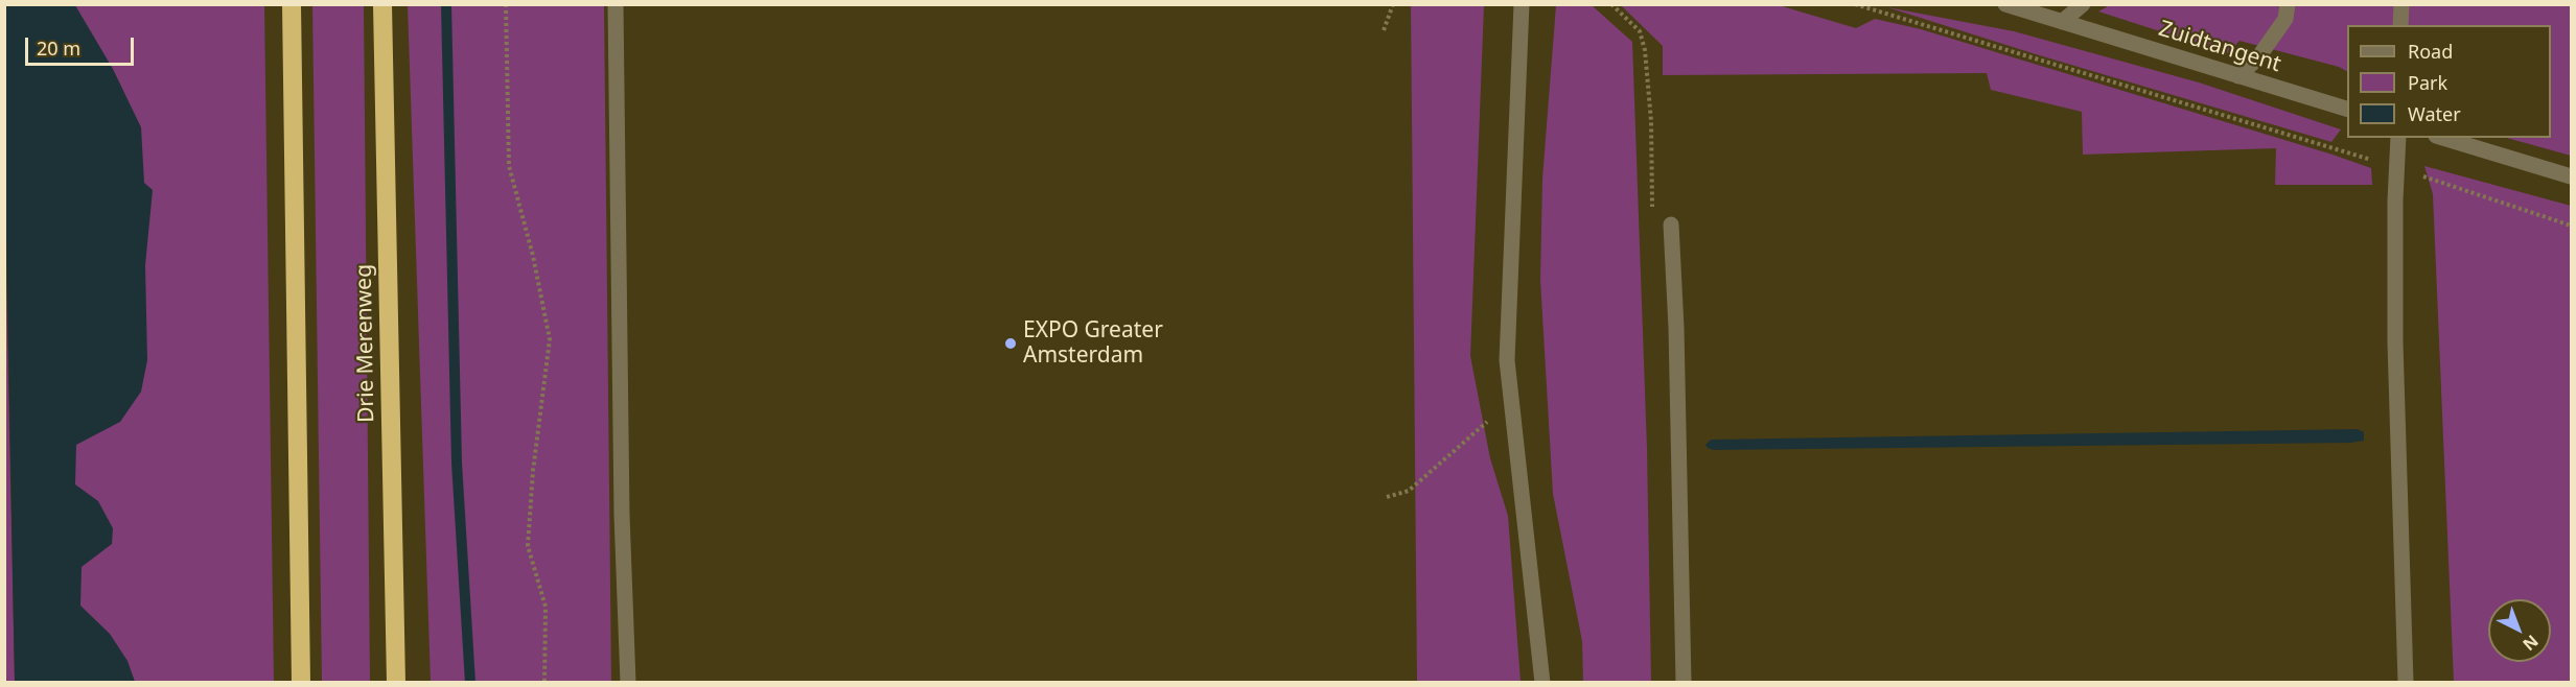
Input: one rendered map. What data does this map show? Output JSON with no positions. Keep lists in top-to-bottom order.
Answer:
{
  "streets": {
    "highway": ["Drie Merenweg"],
    "street": ["Zuidtangent"]
  },
  "places": ["EXPO Greater Amsterdam"],
  "legend": ["Road", "Park", "Water"],
  "scale_bar": "20 m",
  "north": "bottom right"
}
